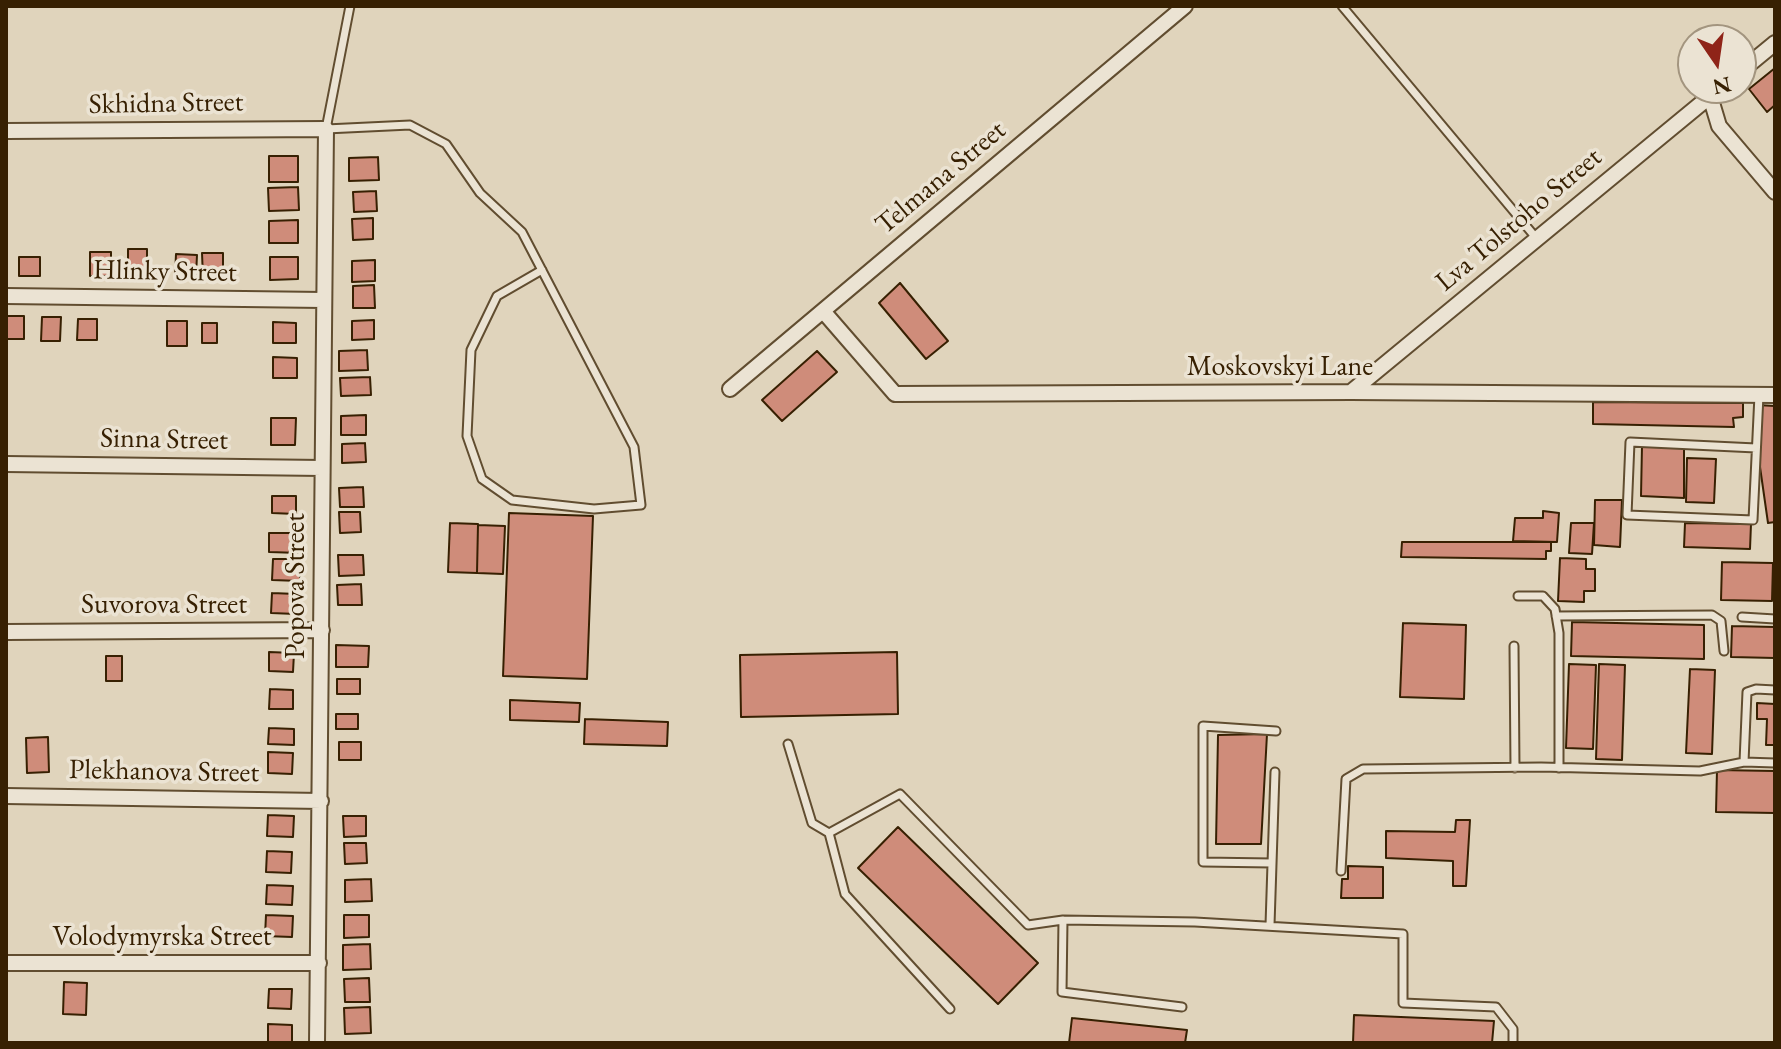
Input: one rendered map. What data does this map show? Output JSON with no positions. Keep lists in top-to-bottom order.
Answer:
{
  "streets": {
    "street": [
      "Skhidna Street",
      "Telmana Street",
      "Lva Tolstoho Street",
      "Hlinky Street",
      "Moskovskyi Lane",
      "Sinna Street",
      "Popova Street",
      "Suvorova Street",
      "Plekhanova Street",
      "Volodymyrska Street"
    ]
  },
  "crossings": [
    ["Skhidna Street", "Popova Street"],
    ["Telmana Street", "Moskovskyi Lane"],
    ["Lva Tolstoho Street", "Moskovskyi Lane"],
    ["Hlinky Street", "Popova Street"],
    ["Sinna Street", "Popova Street"],
    ["Popova Street", "Suvorova Street"],
    ["Popova Street", "Plekhanova Street"],
    ["Popova Street", "Volodymyrska Street"]
  ],
  "north": "bottom"
}
